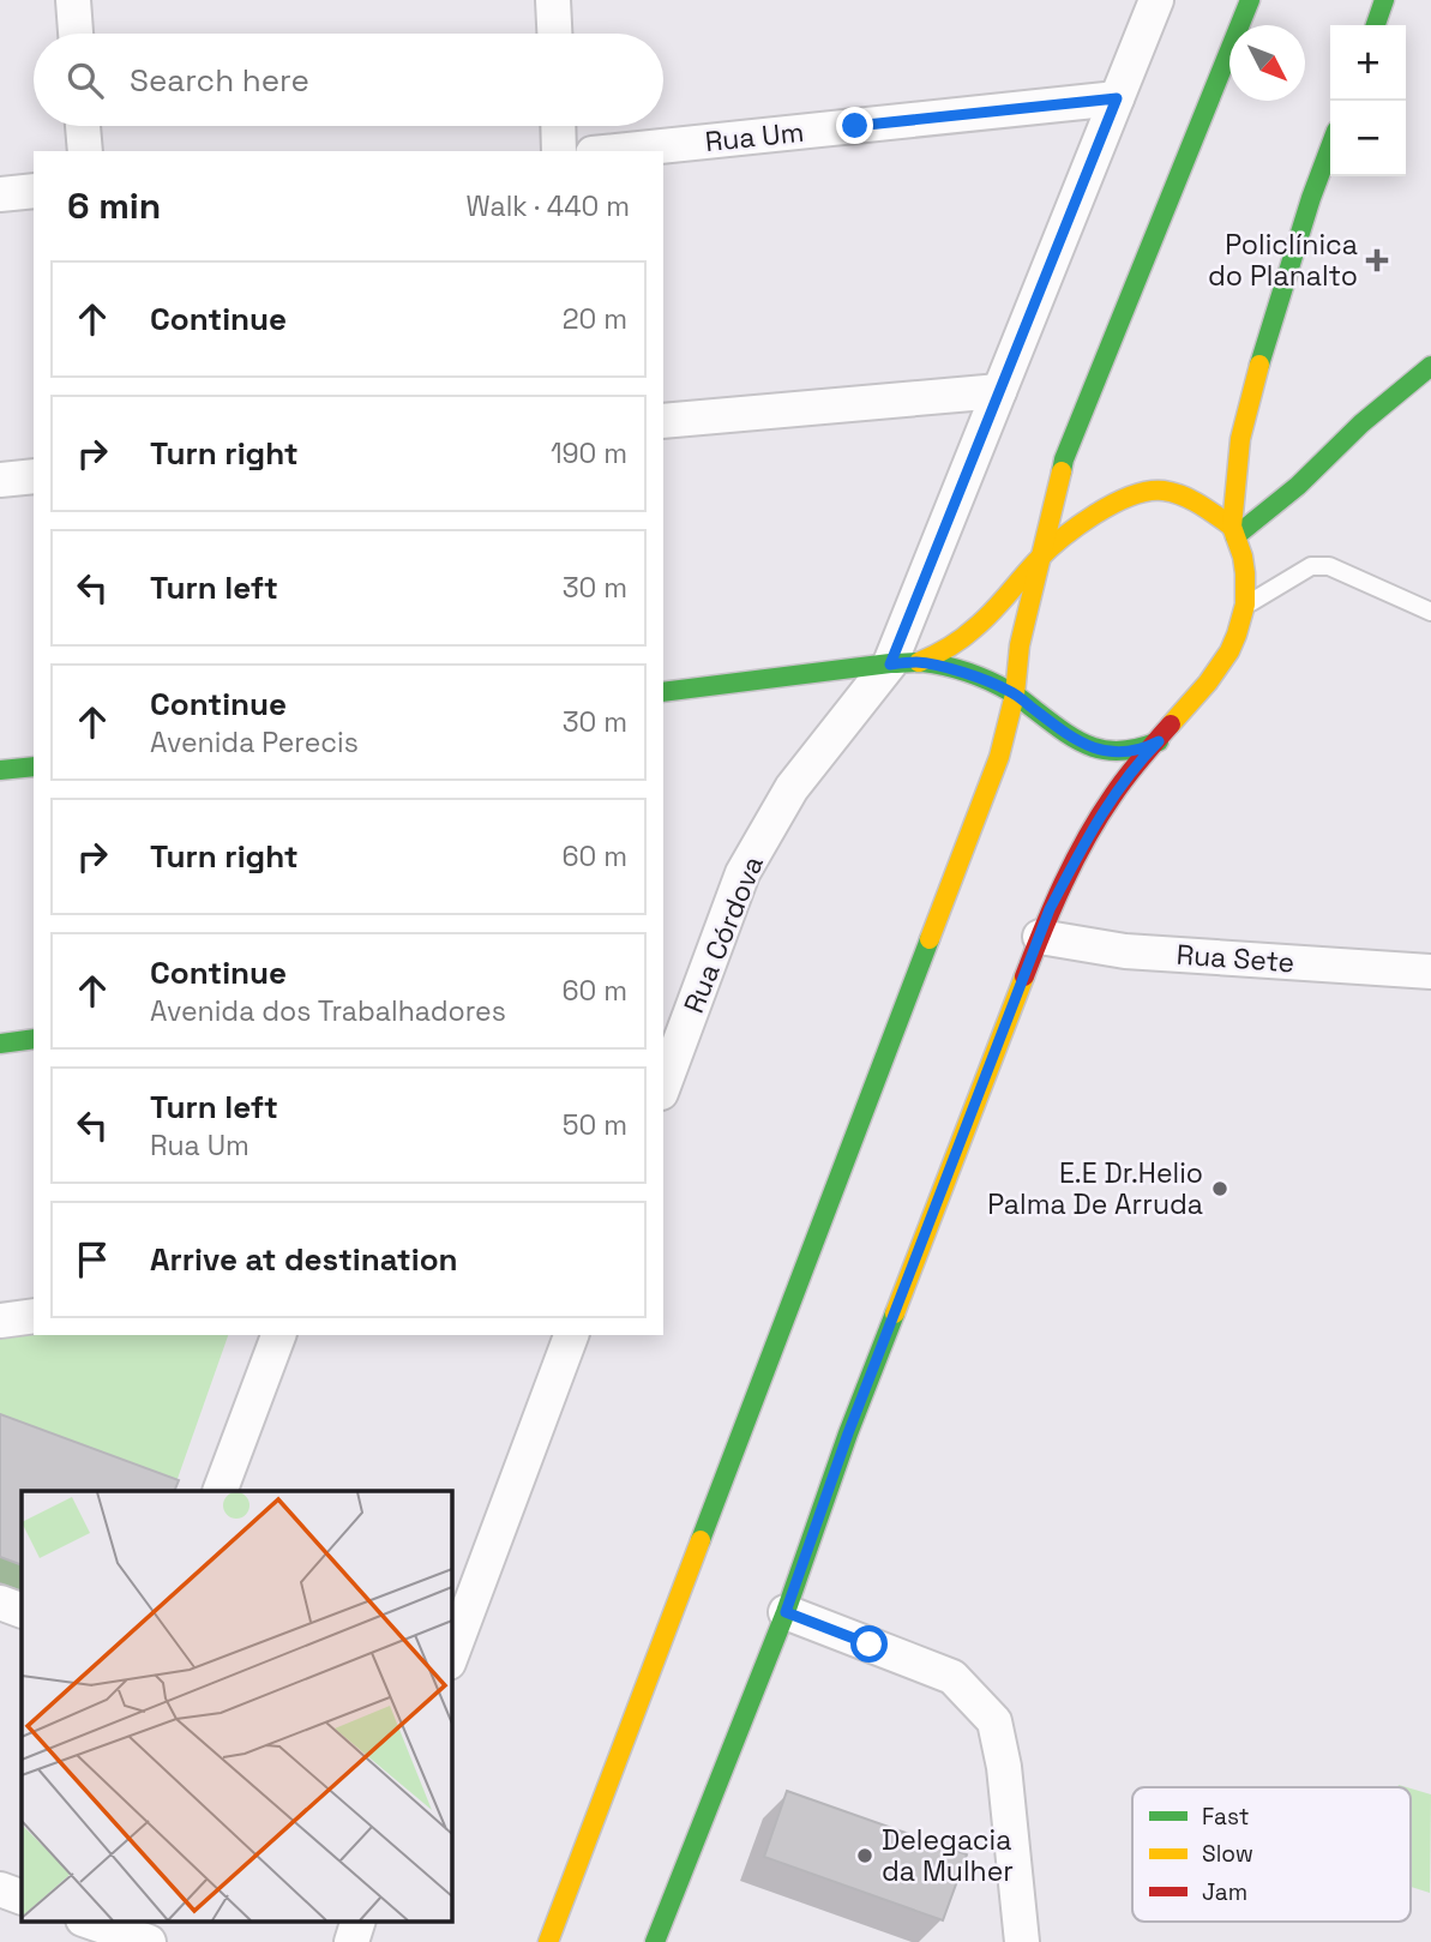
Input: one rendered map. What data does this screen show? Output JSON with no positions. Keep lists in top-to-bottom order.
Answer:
{
  "streets": {
    "street": ["Rua Um", "Rua Córdova", "Rua Sete"]
  },
  "crossings": [
    ["Rua Um", "Rua Córdova"]
  ],
  "places": {
    "health": ["Policlínica do Planalto"],
    "other": ["E.E Dr.Helio Palma De Arruda", "Delegacia da Mulher"]
  },
  "legend": ["Fast", "Slow", "Jam"],
  "north": "bottom right",
  "page": {
    "map_buttons": ["+", "−"],
    "search": "Search here",
    "heading": ["6 min", "Walk · 440 m"],
    "list": [
      ["Continue", "20 m"],
      ["Turn right", "190 m"],
      ["Turn left", "30 m"],
      ["Continue", "Avenida Perecis", "30 m"],
      ["Turn right", "60 m"],
      ["Continue", "Avenida dos Trabalhadores", "60 m"],
      ["Turn left", "Rua Um", "50 m"],
      "Arrive at destination"
    ]
  }
}
